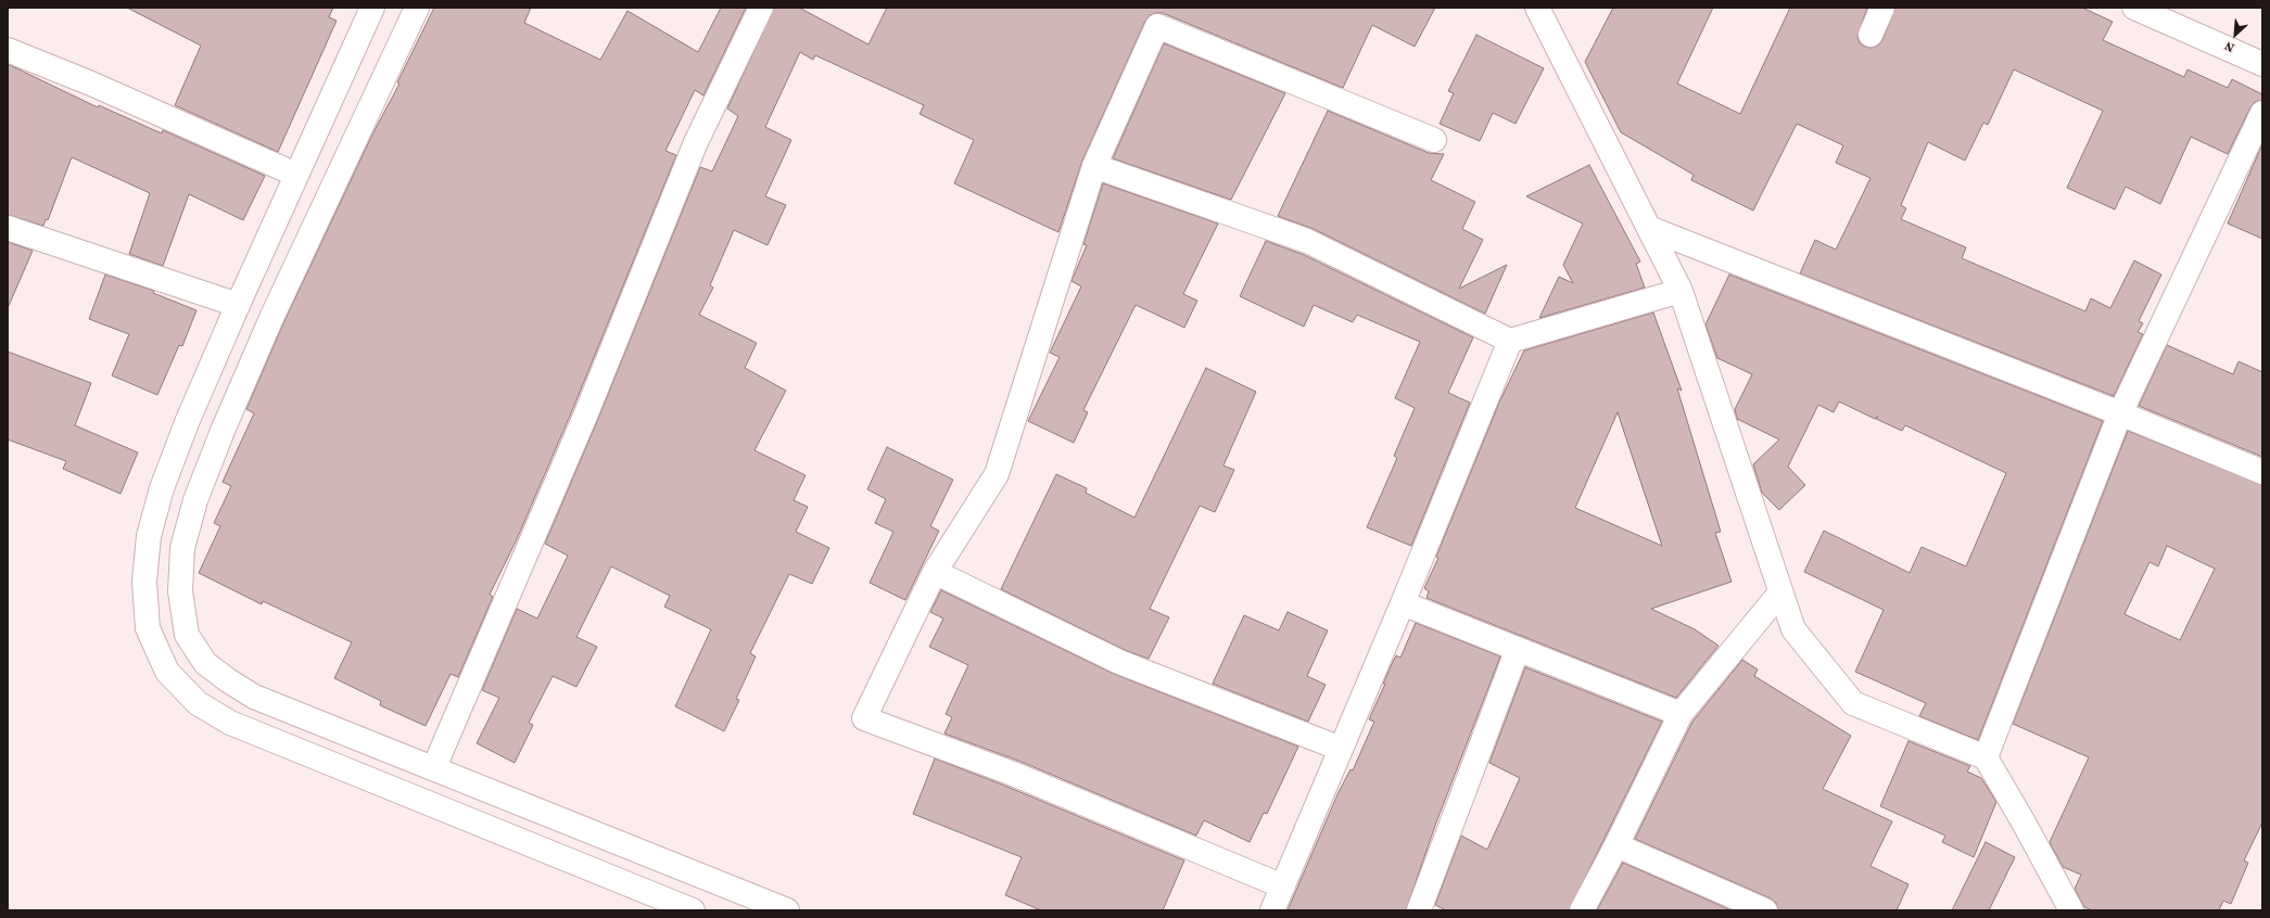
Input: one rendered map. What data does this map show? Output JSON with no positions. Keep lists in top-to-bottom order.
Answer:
{
  "north": "bottom left"
}
